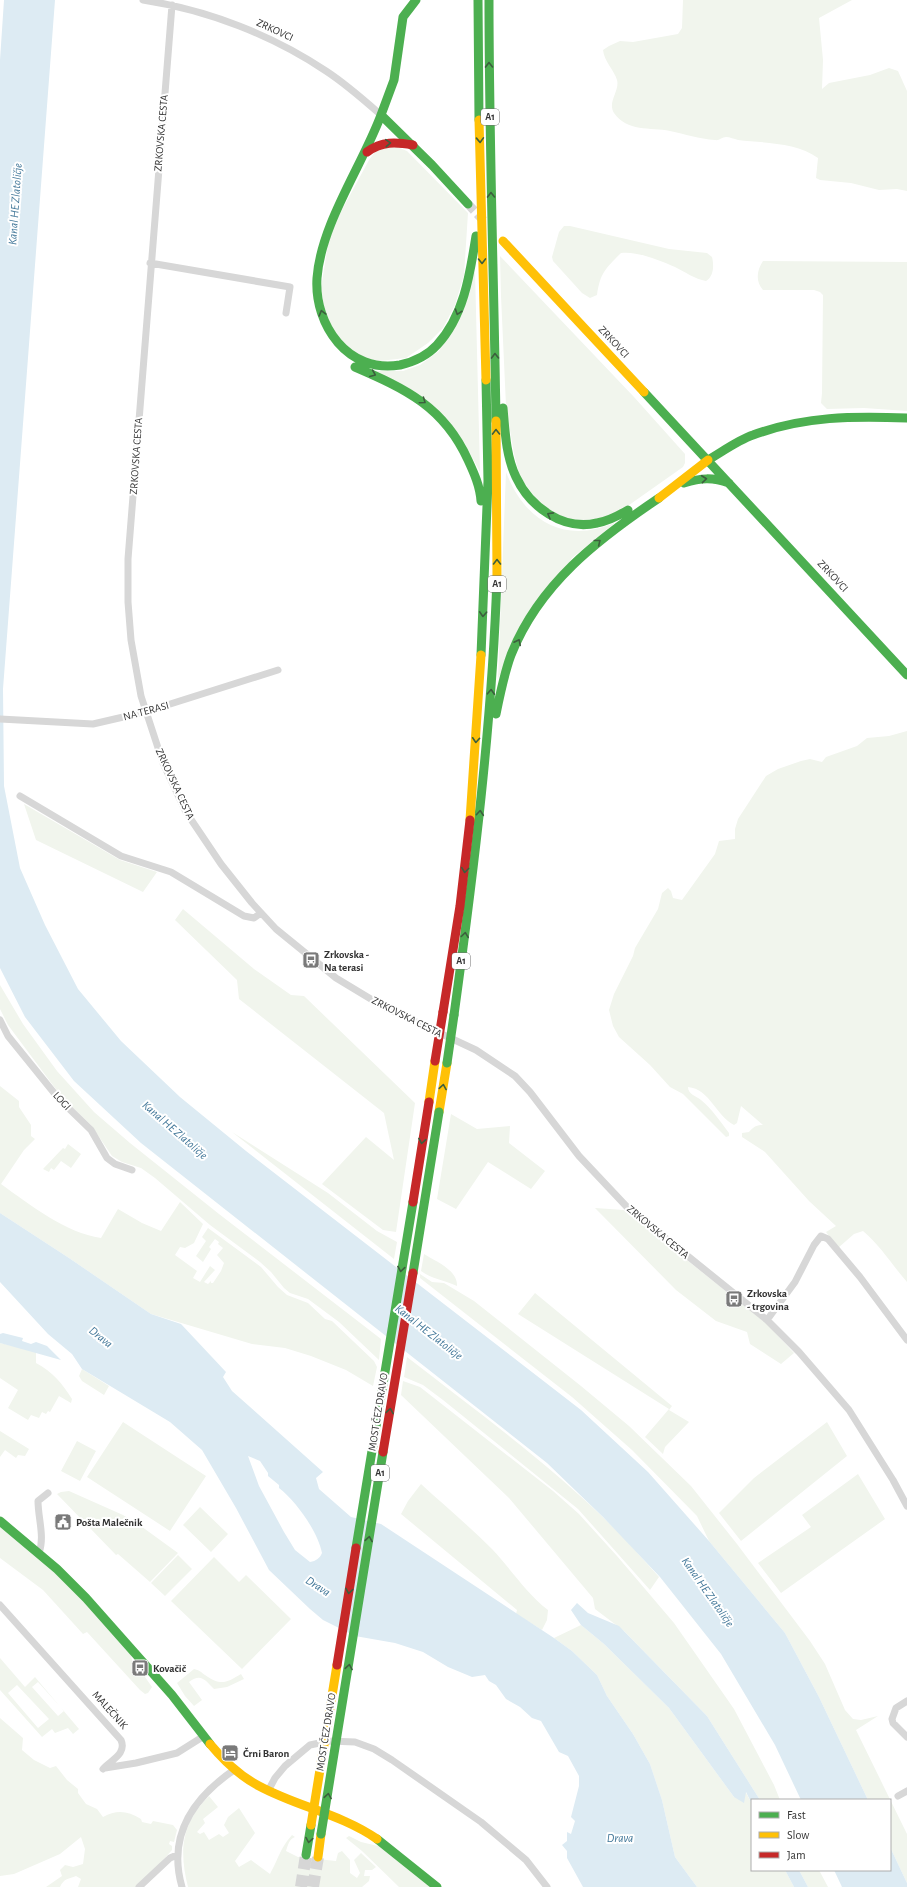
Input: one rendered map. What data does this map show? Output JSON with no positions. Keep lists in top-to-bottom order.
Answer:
{
  "streets": {
    "main road": ["ZRKOVCI", "A1", "MOST ČEZ DRAVO"],
    "street": [
      "ZRKOVSKA CESTA",
      "NA TERASI",
      "LOGI",
      "MALEČNIK"
    ]
  },
  "crossings": [
    ["ZRKOVCI", "ZRKOVSKA CESTA"],
    ["A1", "MOST ČEZ DRAVO"],
    ["ZRKOVSKA CESTA", "NA TERASI"]
  ],
  "water": ["Kanal HE Zlatoličje", "Drava"],
  "places": {
    "bus stop": ["Zrkovska - Na terasi", "Zrkovska - trgovina", "Kovačič"],
    "public building": ["Pošta Malečnik"],
    "hotel": ["Črni Baron"]
  },
  "legend": ["Fast", "Slow", "Jam"]
}
